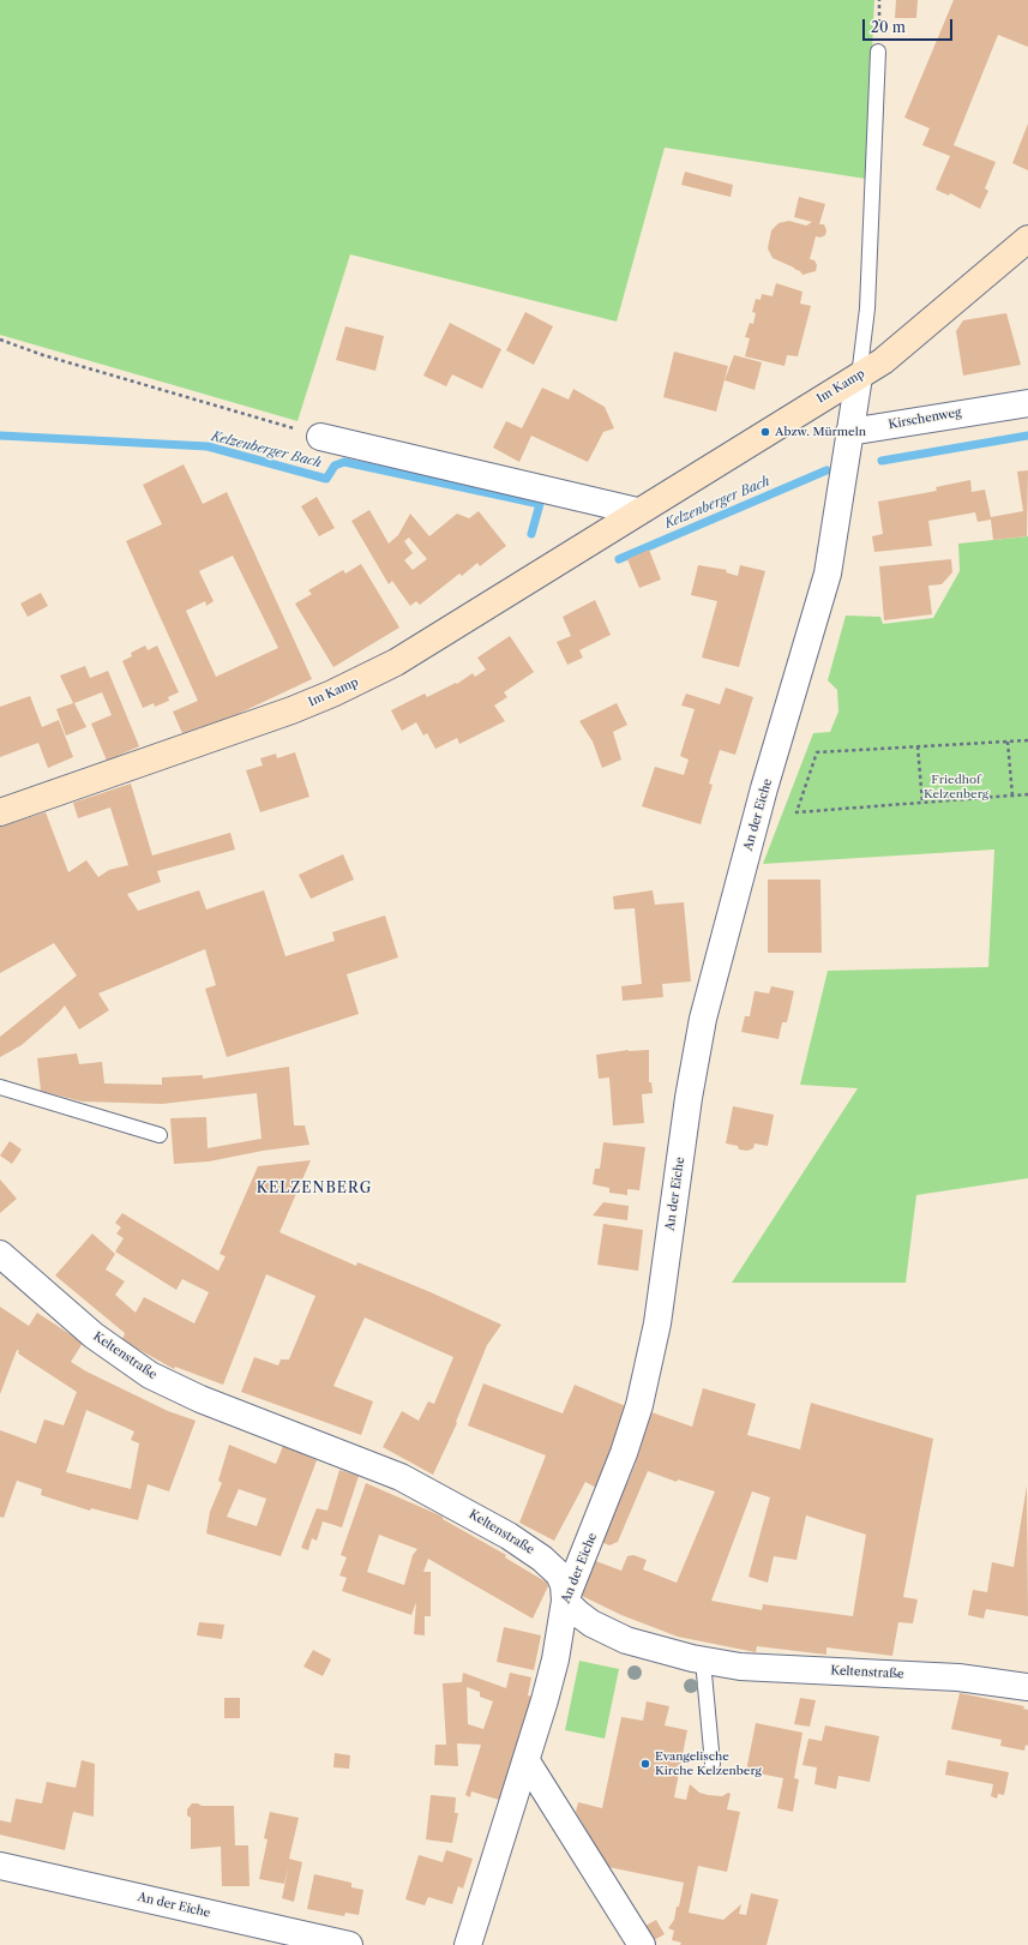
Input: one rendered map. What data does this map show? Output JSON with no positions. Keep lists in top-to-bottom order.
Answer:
{
  "streets": {
    "main road": ["Im Kamp"],
    "street": ["Kirschenweg", "An der Eiche", "Keltenstraße"]
  },
  "crossings": [
    ["Kirschenweg", "An der Eiche"],
    ["An der Eiche", "Keltenstraße"]
  ],
  "districts": ["KELZENBERG"],
  "water": ["Kelzenberger Bach"],
  "parks": ["Friedhof Kelzenberg"],
  "places": ["Abzw. Mürmeln", "Evangelische Kirche Kelzenberg"],
  "scale_bar": "20 m"
}
